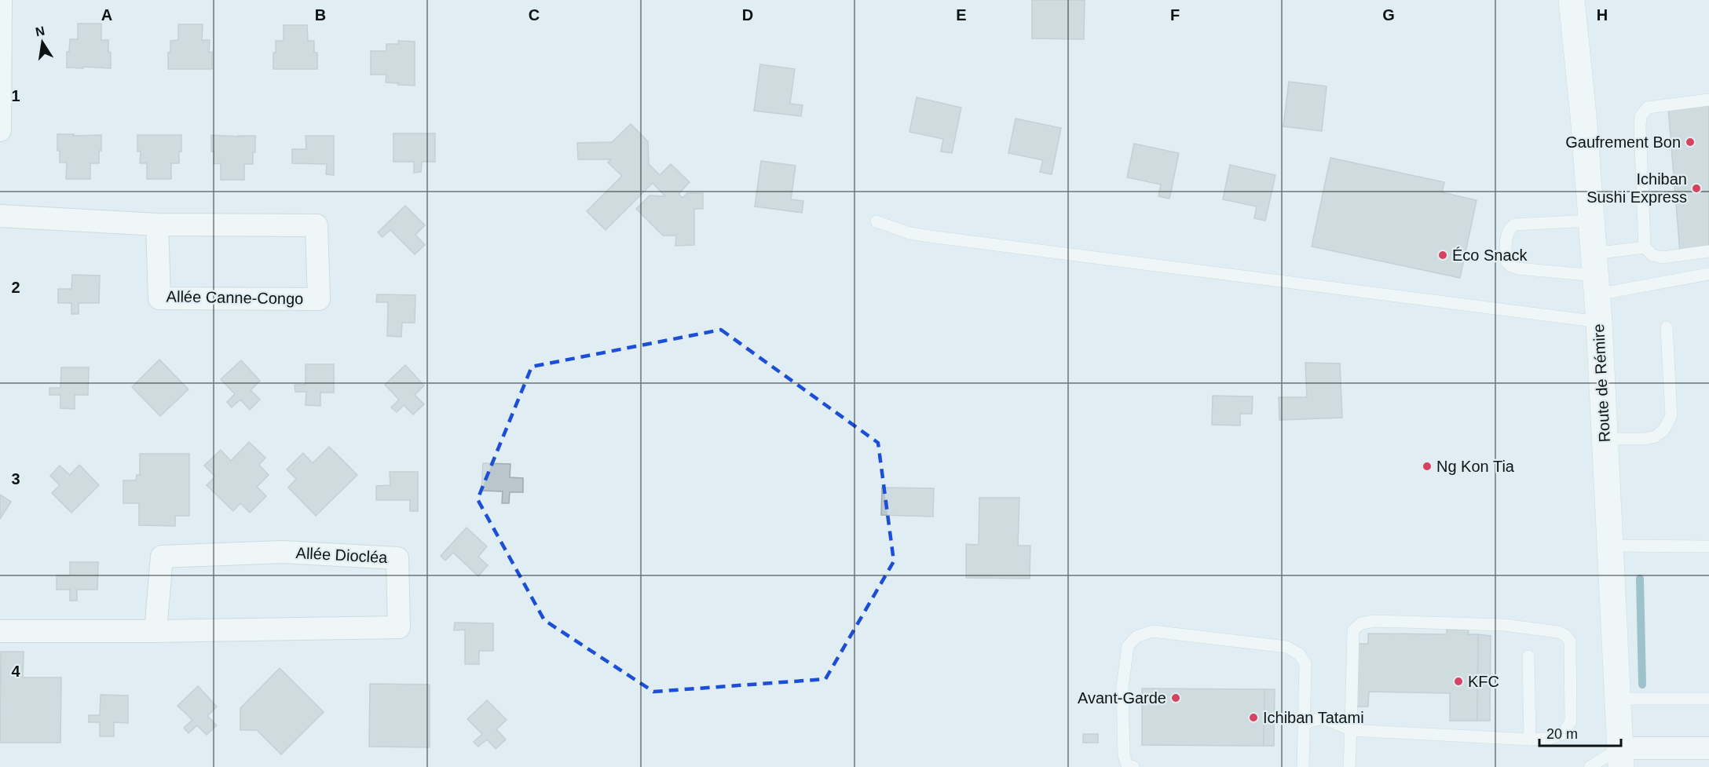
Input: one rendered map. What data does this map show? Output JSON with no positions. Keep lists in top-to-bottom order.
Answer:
{
  "streets": {
    "main road": ["Route de Rémire"],
    "street": ["Allée Canne-Congo", "Allée Diocléa"]
  },
  "places": [
    "Gaufrement Bon",
    "Ichiban Sushi Express",
    "Éco Snack",
    "Ng Kon Tia",
    "KFC",
    "Avant-Garde",
    "Ichiban Tatami"
  ],
  "scale_bar": "20 m",
  "north": "top",
  "grid": {
    "columns": [
      "A",
      "B",
      "C",
      "D",
      "E",
      "F",
      "G",
      "H"
    ],
    "rows": [
      "1",
      "2",
      "3",
      "4"
    ]
  }
}
